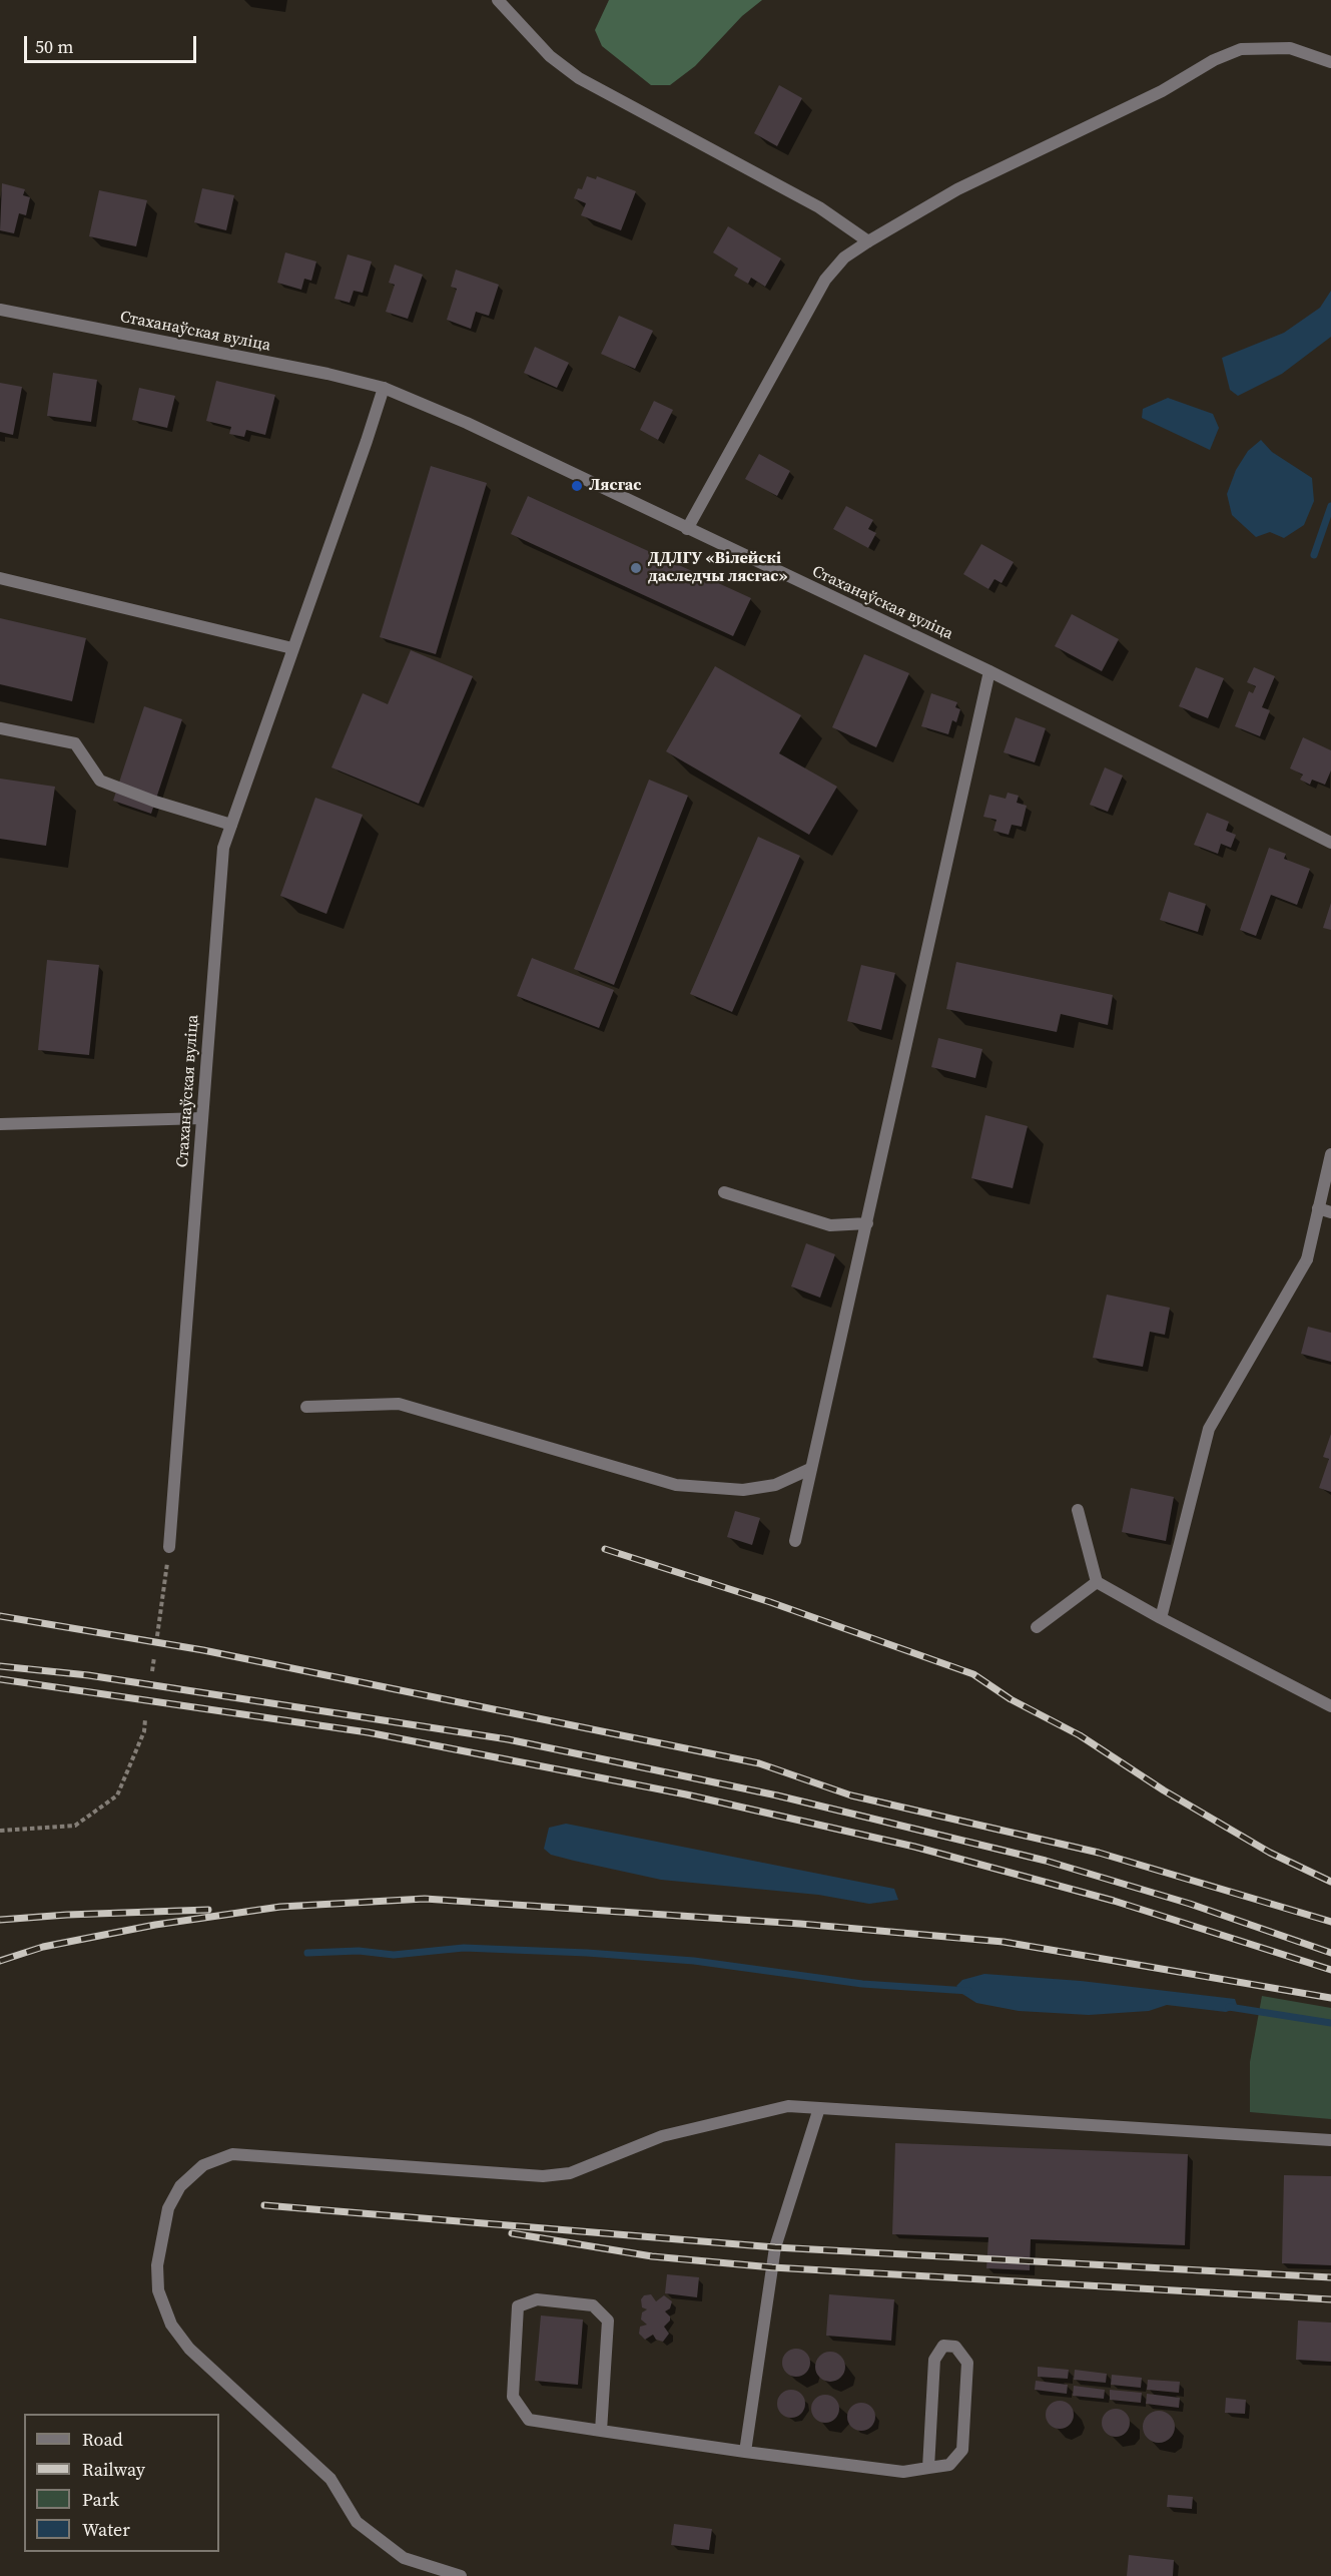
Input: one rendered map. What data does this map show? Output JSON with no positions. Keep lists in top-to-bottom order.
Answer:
{
  "streets": {
    "street": ["Стаханаўская вуліца"]
  },
  "places": ["Лясгас", "ДДЛГУ «Вілейскі даследчы лясгас»"],
  "legend": [
    "Road",
    "Railway",
    "Park",
    "Water"
  ],
  "scale_bar": "50 m"
}
